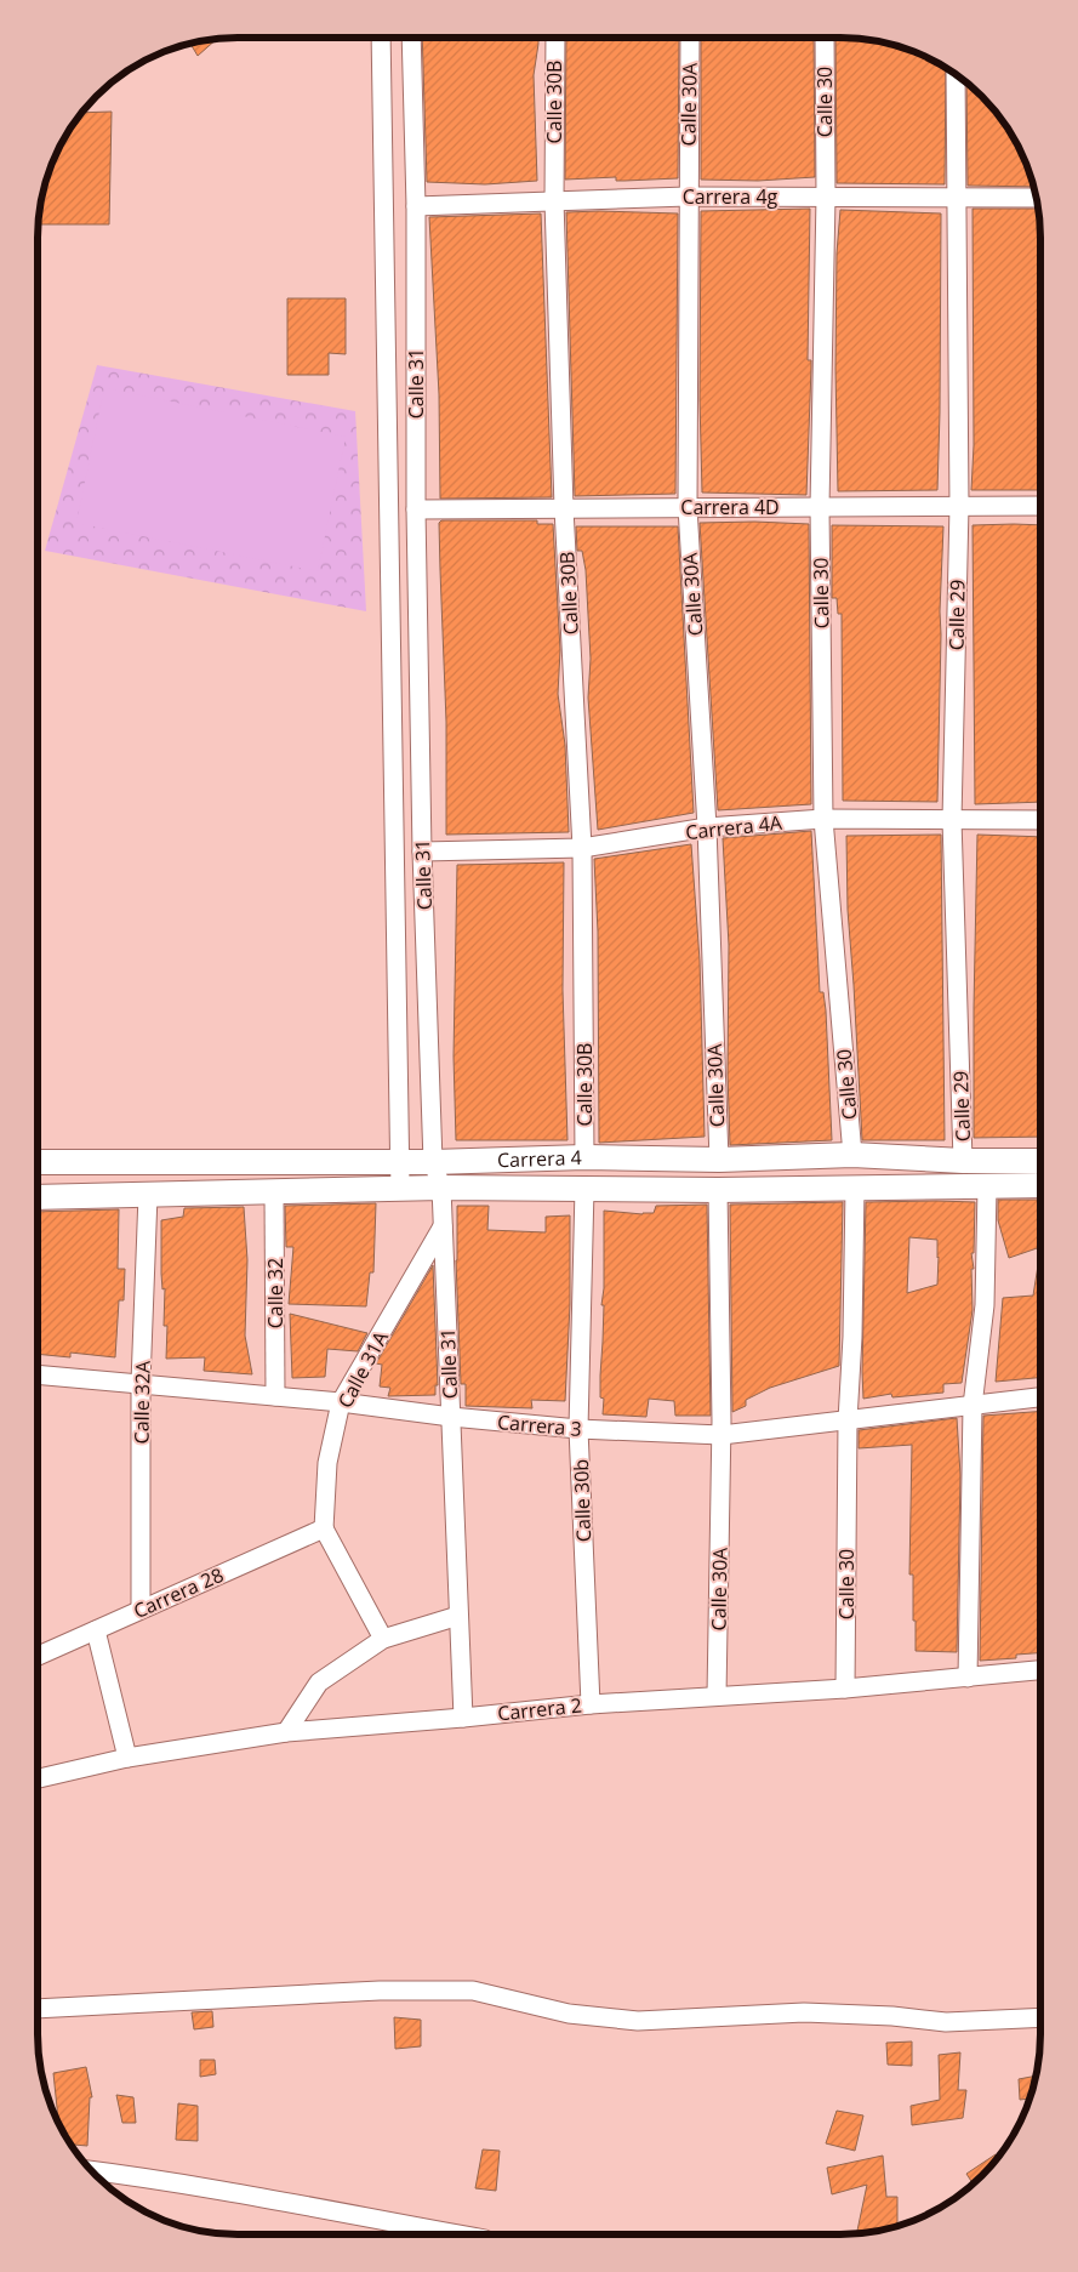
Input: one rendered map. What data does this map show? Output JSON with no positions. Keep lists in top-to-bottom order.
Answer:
{
  "streets": {
    "main road": ["Carrera 4"],
    "street": [
      "Calle 30B",
      "Calle 30",
      "Calle 30A",
      "Carrera 4g",
      "Calle 31",
      "Carrera 4D",
      "Calle 29",
      "Carrera 4A",
      "Calle 32",
      "Calle 31A",
      "Calle 32A",
      "Carrera 3",
      "Calle 30b",
      "Carrera 28",
      "Carrera 2"
    ]
  },
  "crossings": [
    ["Calle 30B", "Carrera 4g"],
    ["Calle 30B", "Carrera 4D"],
    ["Calle 30B", "Carrera 4A"],
    ["Calle 30B", "Carrera 4"],
    ["Calle 30", "Carrera 4g"],
    ["Calle 30", "Carrera 4D"],
    ["Calle 30", "Carrera 4A"],
    ["Calle 30", "Carrera 4"],
    ["Calle 30", "Carrera 3"],
    ["Calle 30", "Carrera 2"],
    ["Calle 30A", "Carrera 4g"],
    ["Calle 30A", "Carrera 4D"],
    ["Calle 30A", "Carrera 4A"],
    ["Calle 30A", "Carrera 4"],
    ["Calle 30A", "Carrera 3"],
    ["Calle 30A", "Carrera 2"],
    ["Carrera 4g", "Calle 31"],
    ["Carrera 4g", "Calle 29"],
    ["Calle 31", "Carrera 4D"],
    ["Calle 31", "Carrera 4A"],
    ["Calle 31", "Carrera 4"],
    ["Calle 31", "Calle 31A"],
    ["Calle 31", "Carrera 3"],
    ["Calle 31", "Carrera 2"],
    ["Carrera 4D", "Calle 29"],
    ["Calle 29", "Carrera 4A"],
    ["Calle 29", "Carrera 4"],
    ["Carrera 4", "Calle 32"],
    ["Carrera 4", "Calle 32A"],
    ["Carrera 4", "Calle 30b"],
    ["Calle 32", "Carrera 3"],
    ["Calle 31A", "Carrera 3"],
    ["Calle 31A", "Carrera 28"],
    ["Calle 32A", "Carrera 3"],
    ["Calle 32A", "Carrera 28"],
    ["Carrera 3", "Calle 30b"],
    ["Calle 30b", "Carrera 2"]
  ]
}
